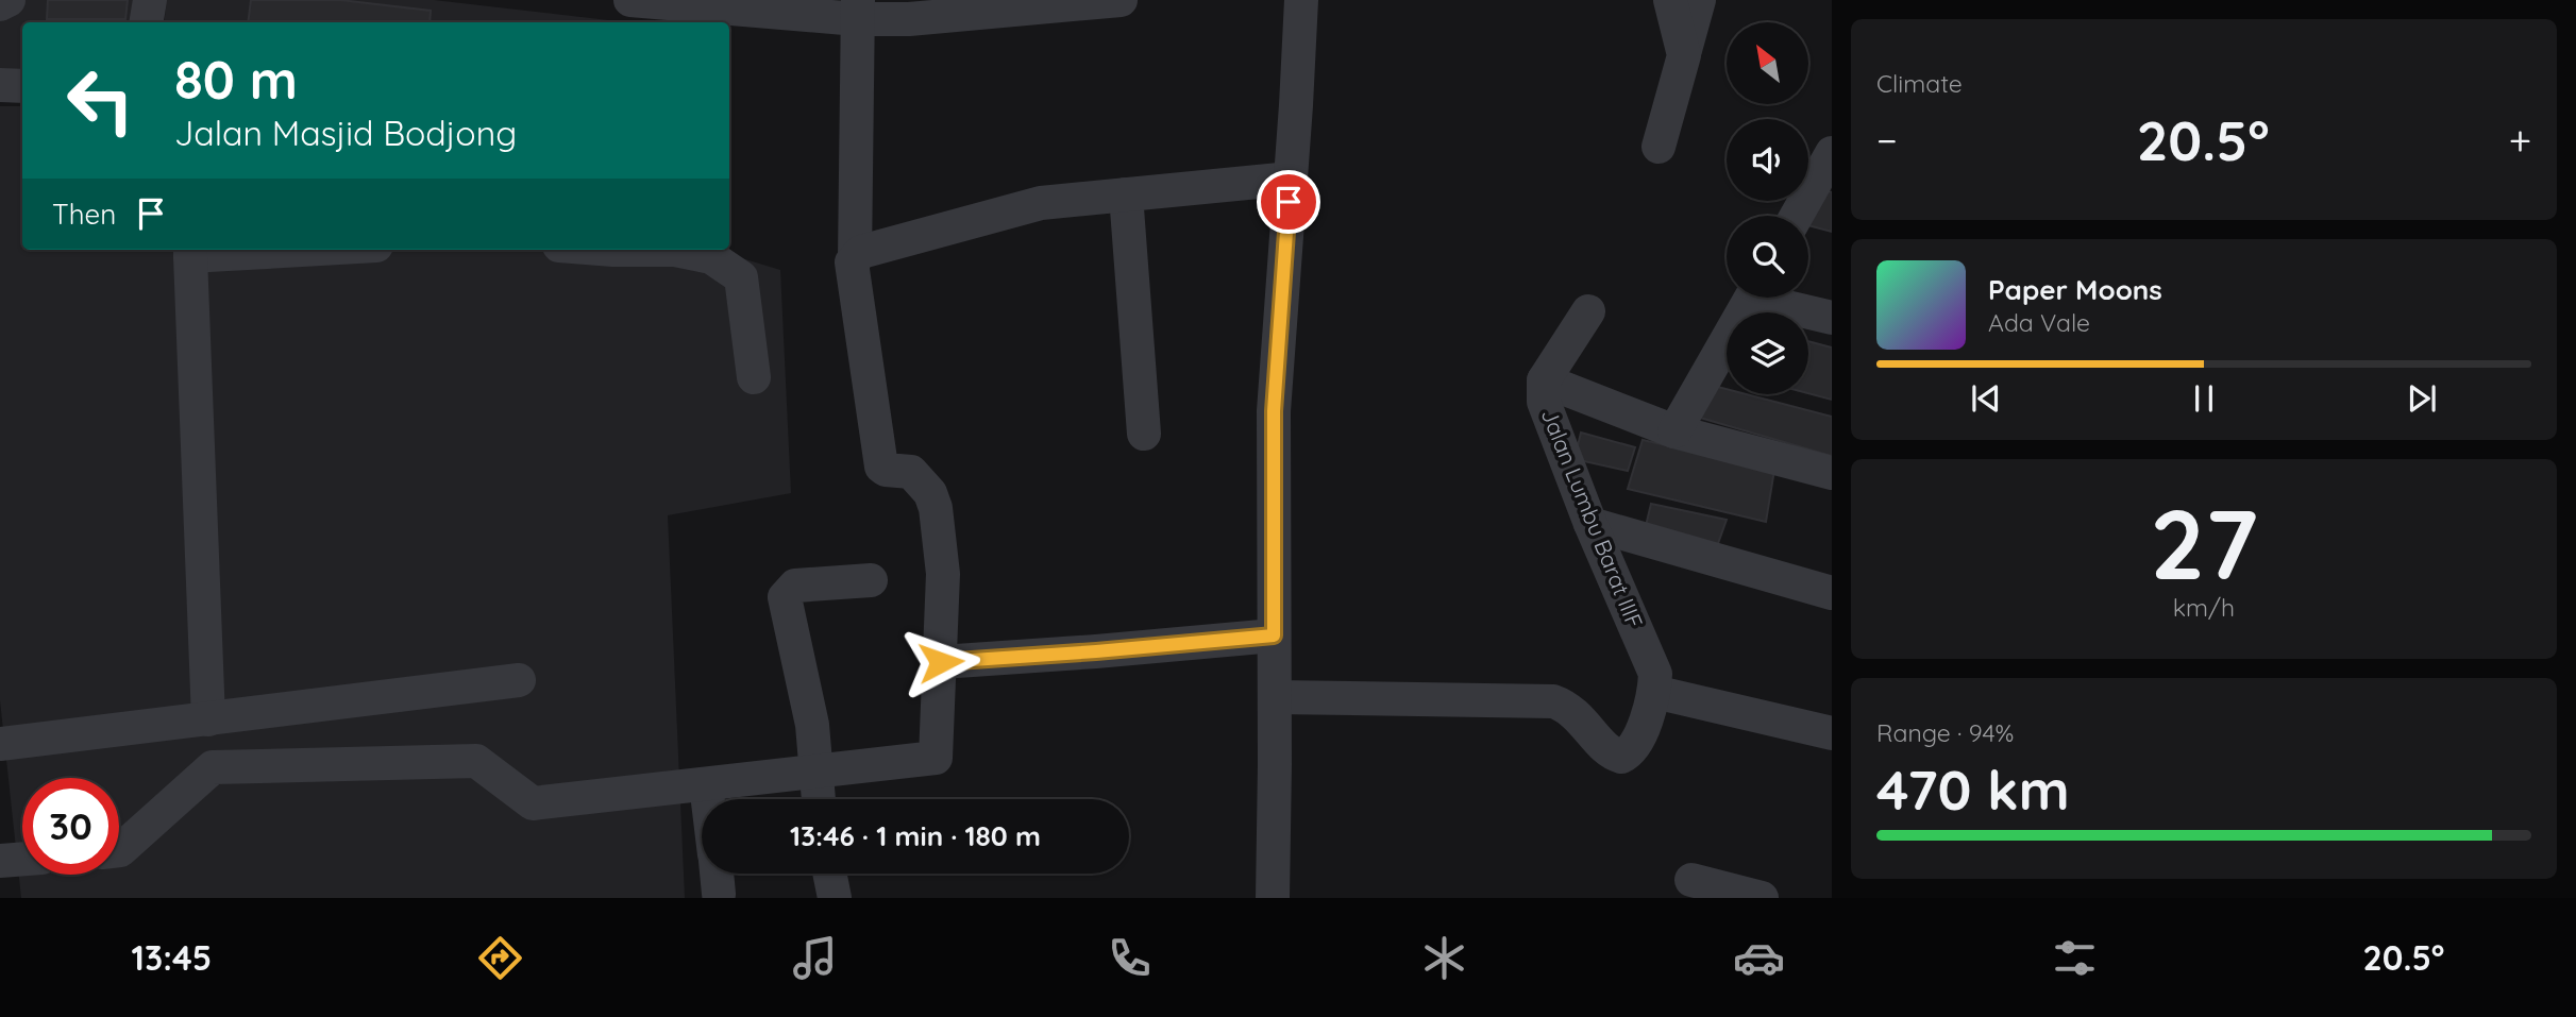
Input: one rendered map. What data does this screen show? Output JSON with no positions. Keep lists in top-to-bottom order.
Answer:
{
  "streets": {
    "street": ["Jalan Lumbu Barat IIIF"]
  },
  "north": "top left",
  "page": {
    "tile": [
      "Climate",
      ["27", "km/h"],
      ["Range · 94%", "470 km"]
    ],
    "turn": ["80 m", "Jalan Masjid Bodjong"],
    "heat": ["−", "20.5°", "+"],
    "then": "Then",
    "song": ["Paper Moons", "Ada Vale"],
    "limit": "30",
    "trip": "13:46 · 1 min · 180 m",
    "tabs": ["13:45", "20.5°"]
  }
}
